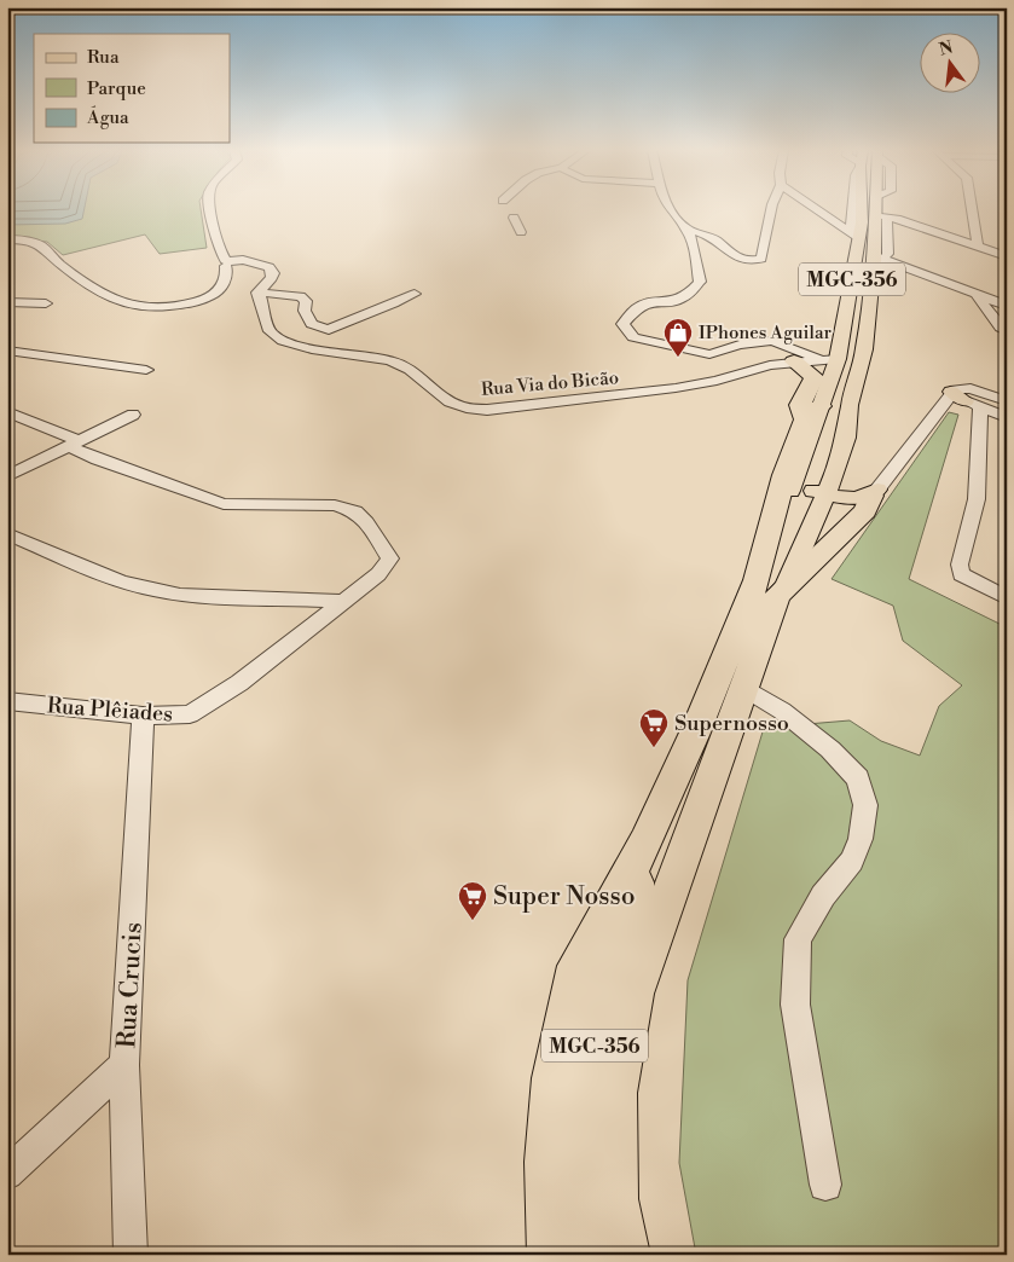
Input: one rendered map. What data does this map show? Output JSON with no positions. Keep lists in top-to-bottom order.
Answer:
{
  "streets": {
    "highway": ["MGC-356"],
    "street": ["Rua Via do Bicão", "Rua Plêiades", "Rua Crucis"]
  },
  "crossings": [
    ["Rua Plêiades", "Rua Crucis"]
  ],
  "places": {
    "shop": ["IPhones Aguilar"],
    "supermarket": ["Supernosso", "Super Nosso"]
  },
  "legend": ["Rua", "Parque", "Água"],
  "north": "top"
}
